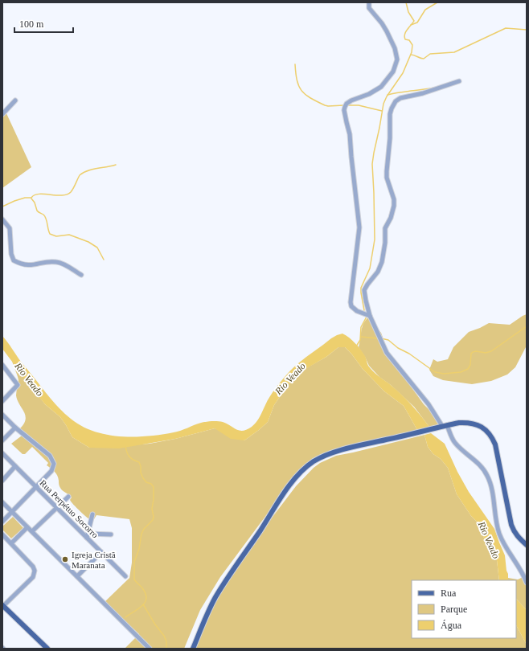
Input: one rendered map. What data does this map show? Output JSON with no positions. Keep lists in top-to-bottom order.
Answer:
{
  "streets": {
    "street": ["Rua Perpétuo Socorro"]
  },
  "water": ["Rio Veado"],
  "places": ["Igreja Cristã Maranata"],
  "legend": ["Rua", "Parque", "Água"],
  "scale_bar": "100 m"
}
